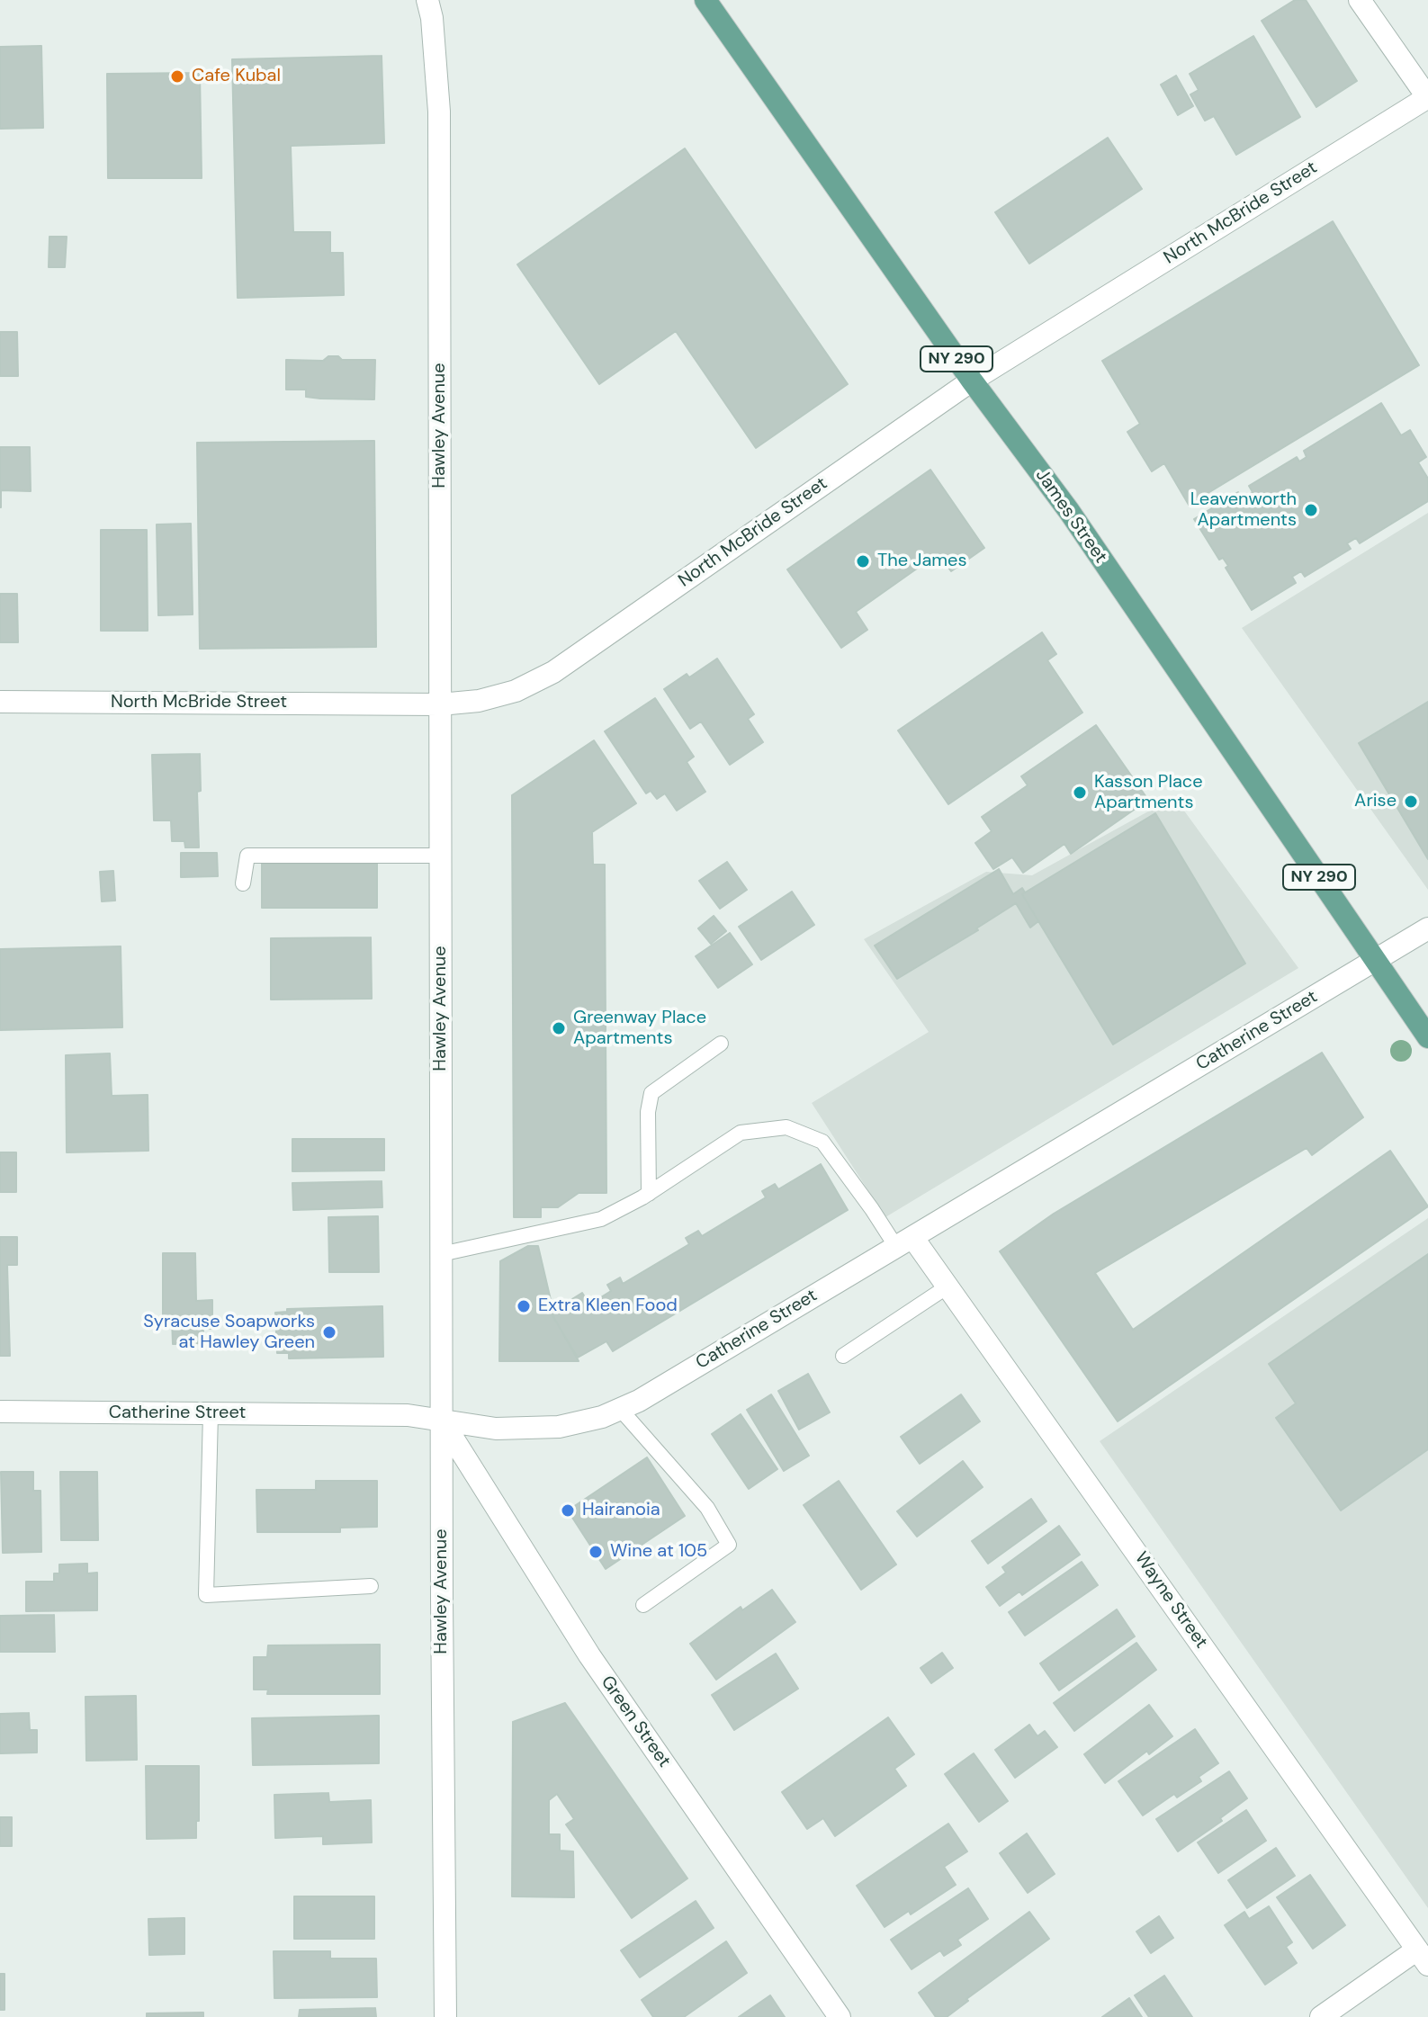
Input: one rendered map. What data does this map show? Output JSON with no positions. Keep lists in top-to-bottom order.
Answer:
{
  "streets": {
    "main road": ["NY 290", "James Street"],
    "street": [
      "North McBride Street",
      "Hawley Avenue",
      "Catherine Street",
      "Wayne Street",
      "Green Street"
    ]
  },
  "crossings": [
    ["North McBride Street", "Hawley Avenue"],
    ["North McBride Street", "James Street"],
    ["Hawley Avenue", "Catherine Street"],
    ["Hawley Avenue", "Green Street"],
    ["James Street", "Catherine Street"],
    ["Catherine Street", "Wayne Street"],
    ["Catherine Street", "Green Street"]
  ],
  "places": [
    "Cafe Kubal",
    "Leavenworth Apartments",
    "The James",
    "Kasson Place Apartments",
    "Arise",
    "Greenway Place Apartments",
    "Extra Kleen Food",
    "Syracuse Soapworks at Hawley Green",
    "Hairanoia",
    "Wine at 105"
  ]
}
